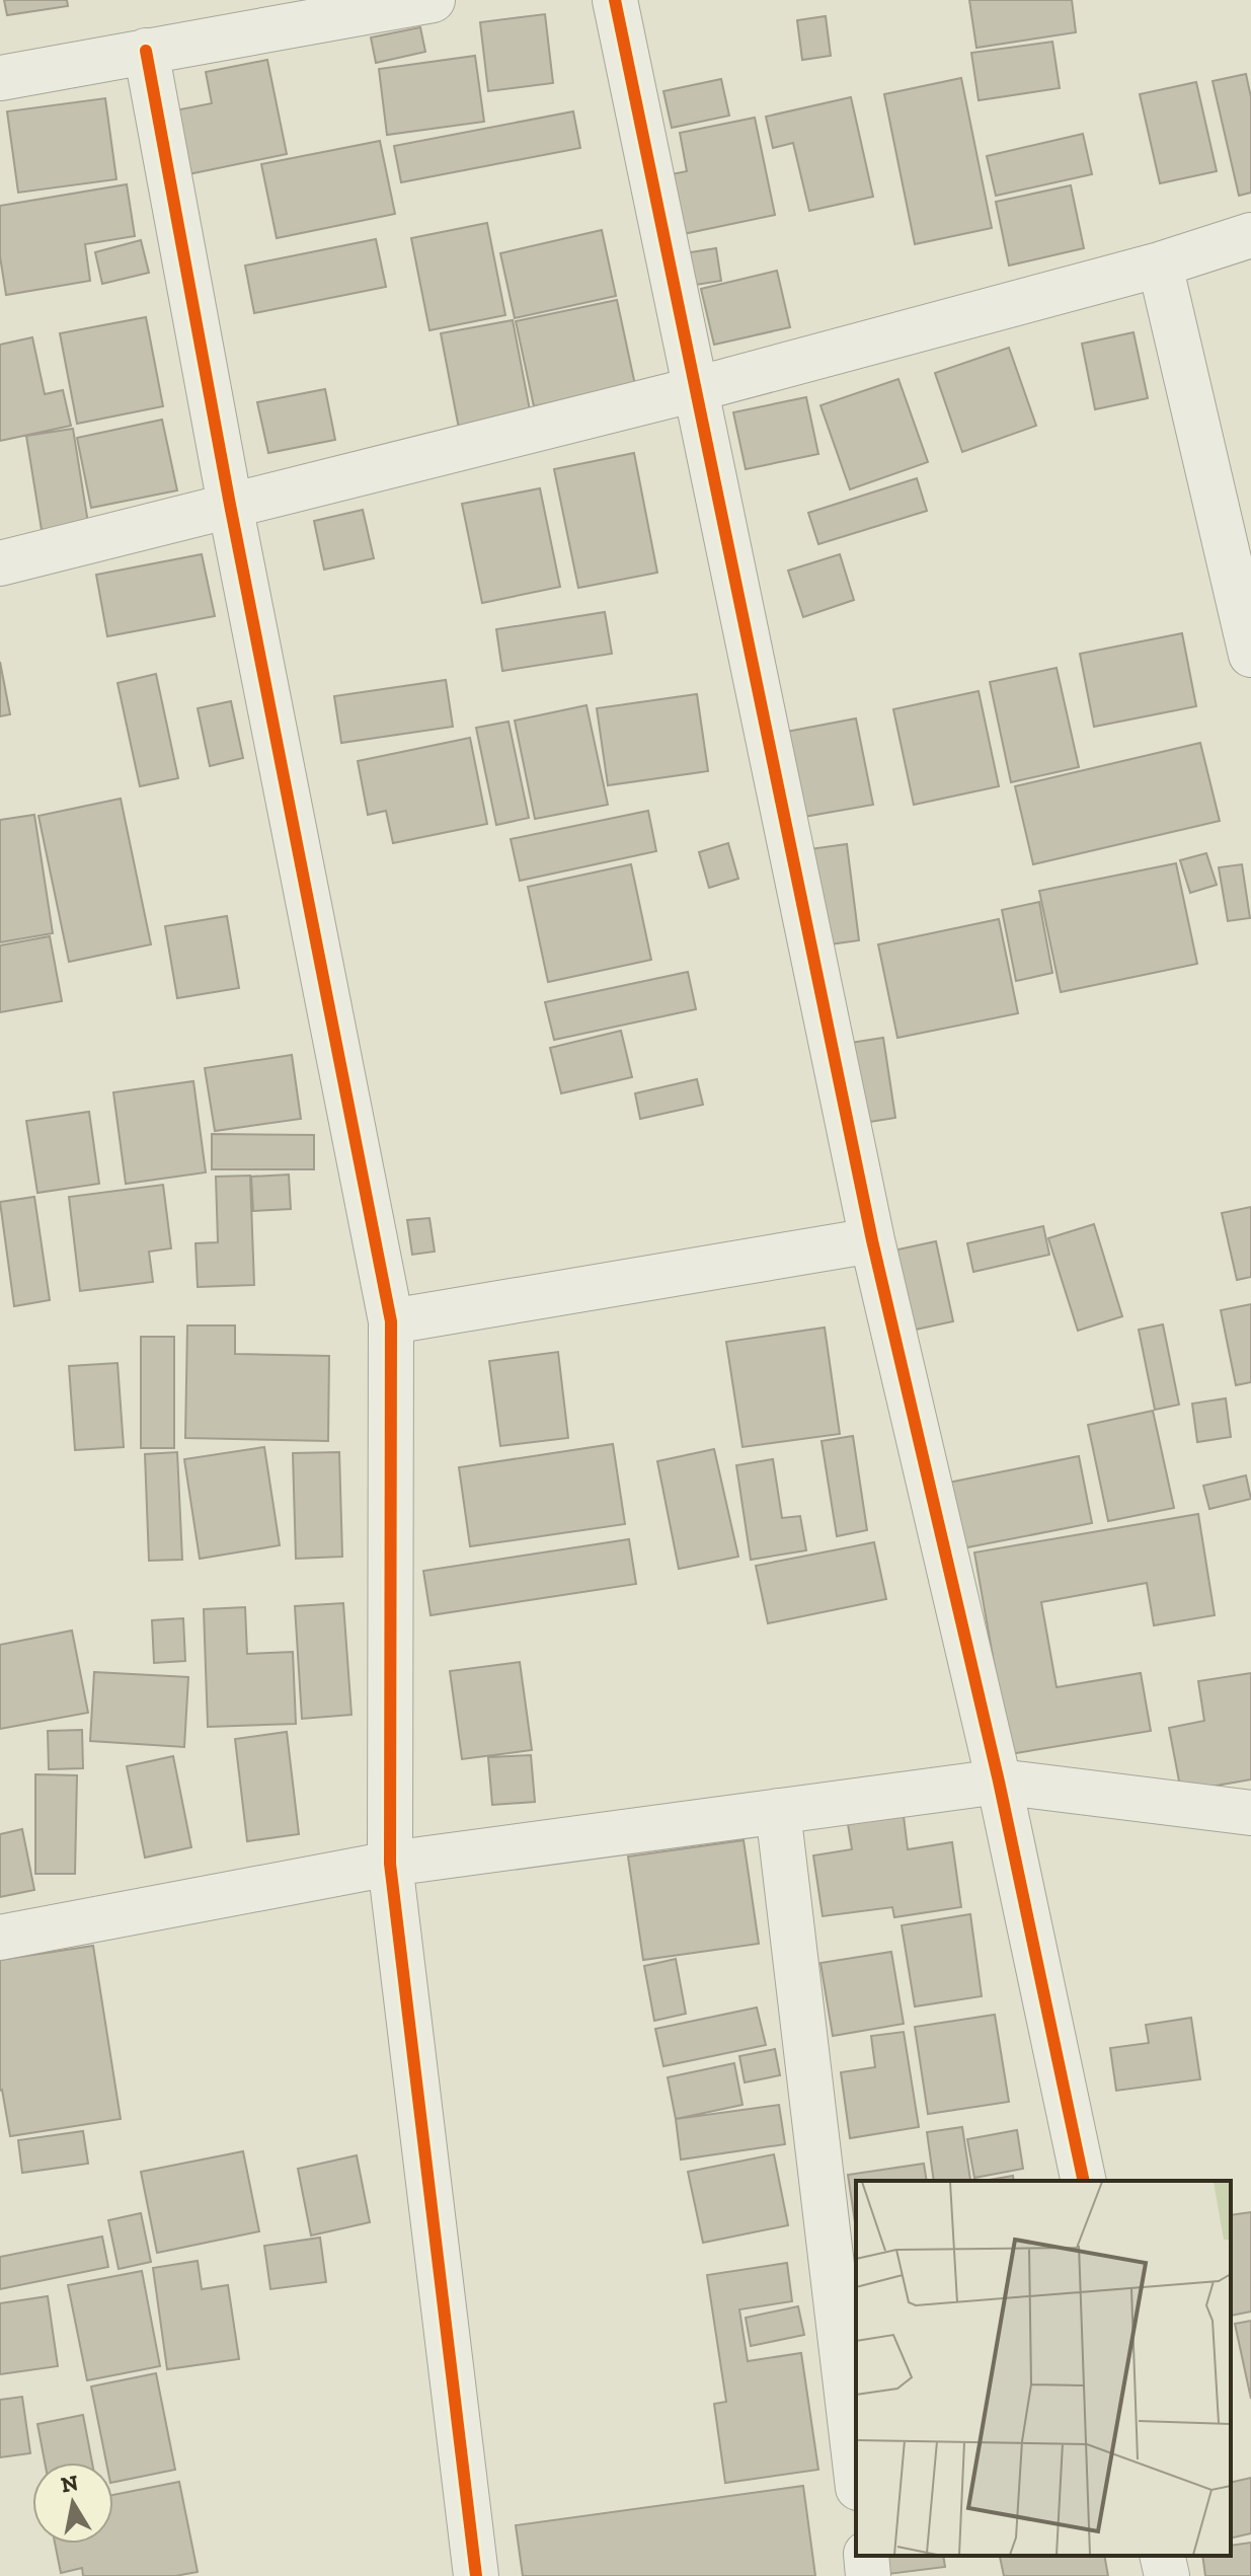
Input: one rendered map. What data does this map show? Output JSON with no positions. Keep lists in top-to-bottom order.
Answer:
{
  "north": "top"
}
